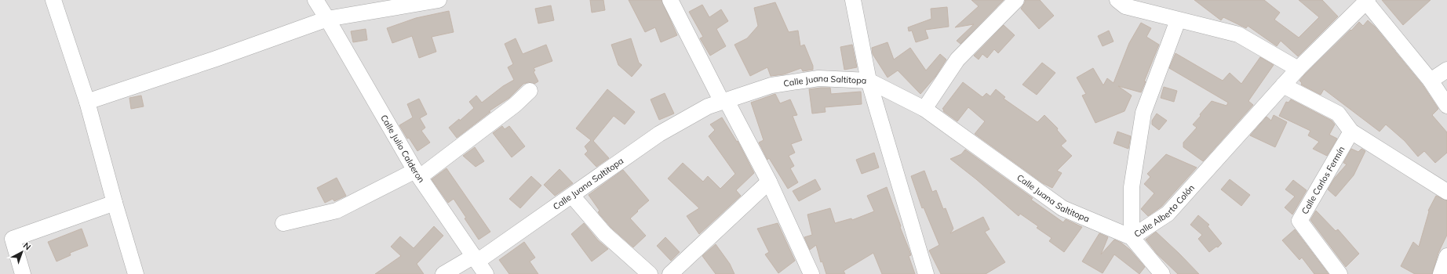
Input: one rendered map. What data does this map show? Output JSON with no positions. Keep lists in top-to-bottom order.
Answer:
{
  "streets": {
    "street": [
      "Calle Juana Saltitopa",
      "Calle Julio Calderon",
      "Calle Carlos Fermín",
      "Calle Alberto Colón"
    ]
  },
  "crossings": [
    ["Calle Juana Saltitopa", "Calle Julio Calderon"],
    ["Calle Juana Saltitopa", "Calle Alberto Colón"]
  ],
  "north": "top right"
}
